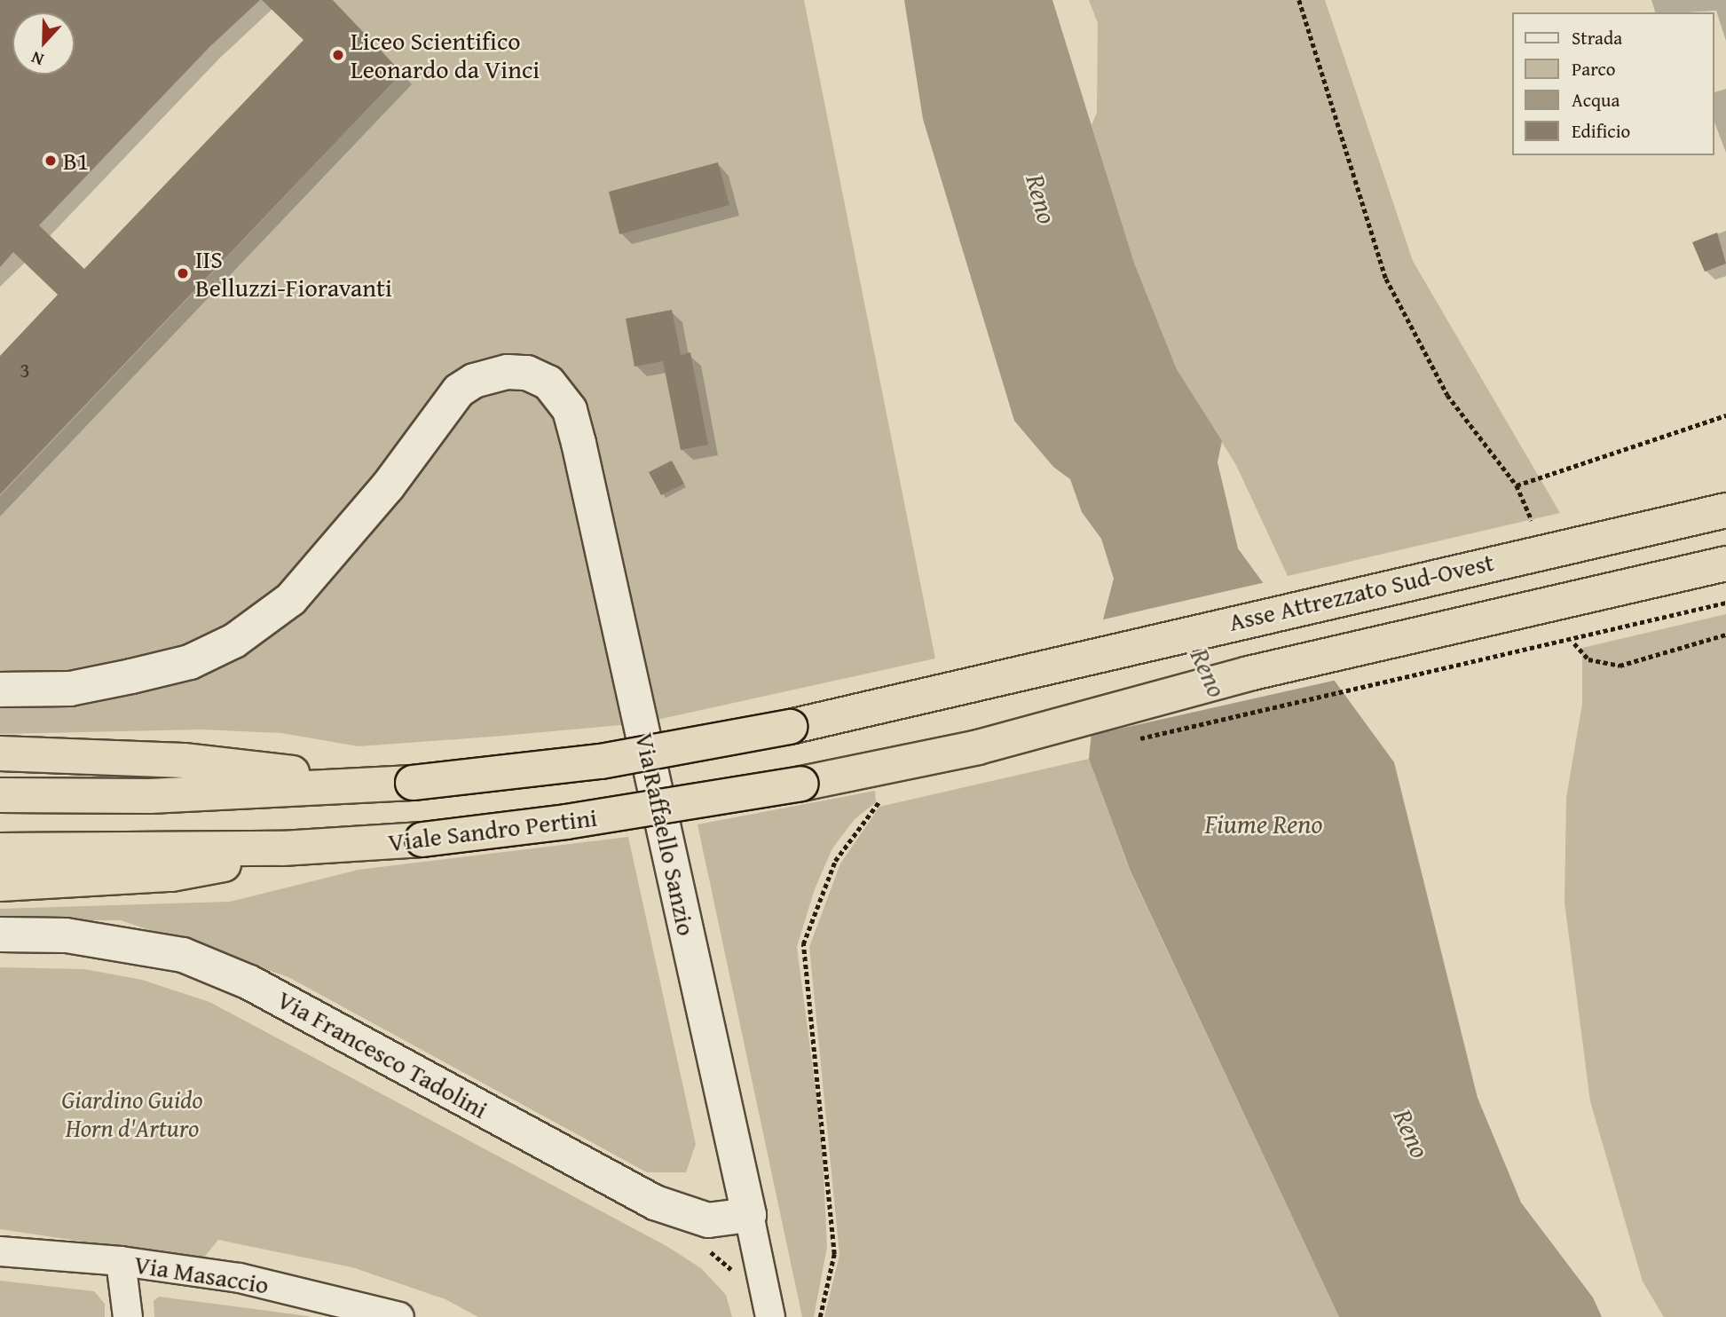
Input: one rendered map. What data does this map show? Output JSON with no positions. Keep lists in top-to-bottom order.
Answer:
{
  "streets": {
    "highway": ["Asse Attrezzato Sud-Ovest", "Viale Sandro Pertini"],
    "street": ["Via Raffaello Sanzio", "Via Francesco Tadolini", "Via Masaccio"]
  },
  "crossings": [
    ["Via Raffaello Sanzio", "Via Francesco Tadolini"]
  ],
  "water": ["Reno", "Fiume Reno"],
  "parks": ["Giardino Guido Horn d'Arturo"],
  "places": ["Liceo Scientifico Leonardo da Vinci", "B1", "IIS Belluzzi-Fioravanti"],
  "house_numbers": ["3"],
  "legend": [
    "Strada",
    "Parco",
    "Acqua",
    "Edificio"
  ],
  "north": "bottom"
}
